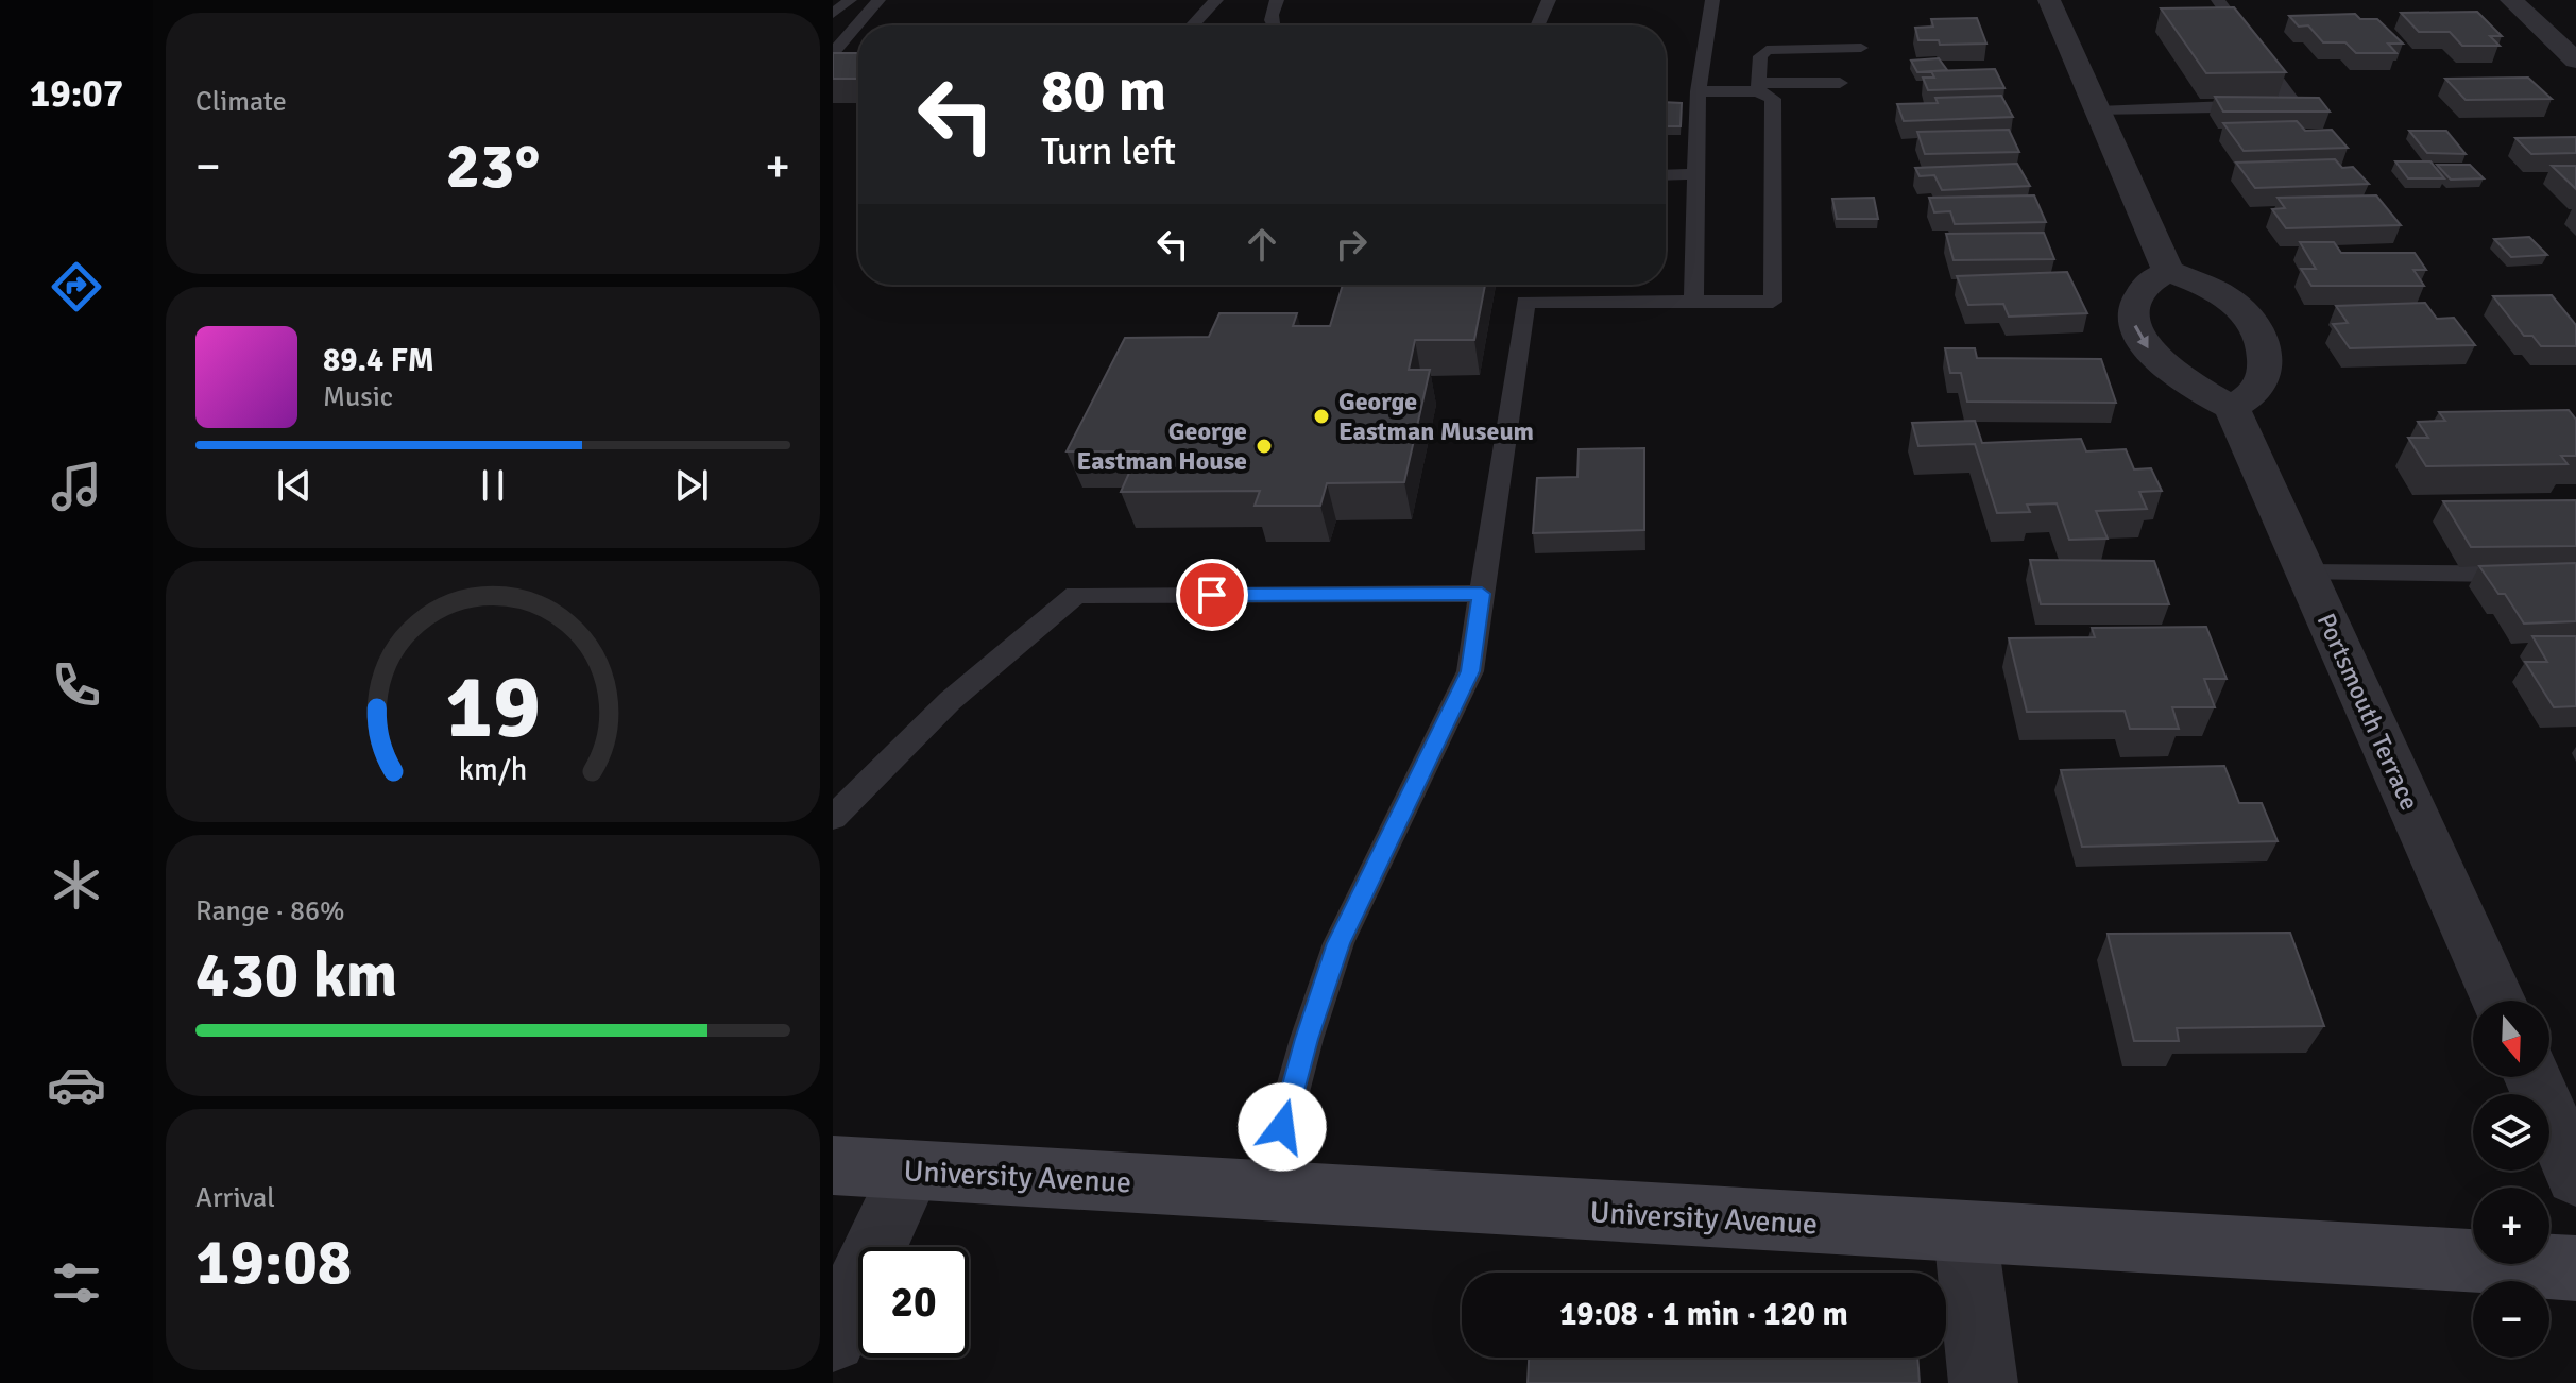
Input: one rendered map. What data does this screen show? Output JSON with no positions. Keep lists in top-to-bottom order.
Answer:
{
  "streets": {
    "main road": ["University Avenue"],
    "street": ["Portsmouth Terrace"]
  },
  "places": ["George Eastman Museum", "George Eastman House"],
  "north": "bottom",
  "page": {
    "tabs": "19:07",
    "tile": [
      "Climate",
      ["Range · 86%", "430 km"],
      ["Arrival", "19:08"]
    ],
    "turn": ["80 m", "Turn left"],
    "heat": ["−", "23°", "+"],
    "song": ["89.4 FM", "Music"],
    "map_buttons": ["+", "−"],
    "limit": "20",
    "trip": "19:08 · 1 min · 120 m",
    "gauge": ["19", "km/h"]
  }
}
